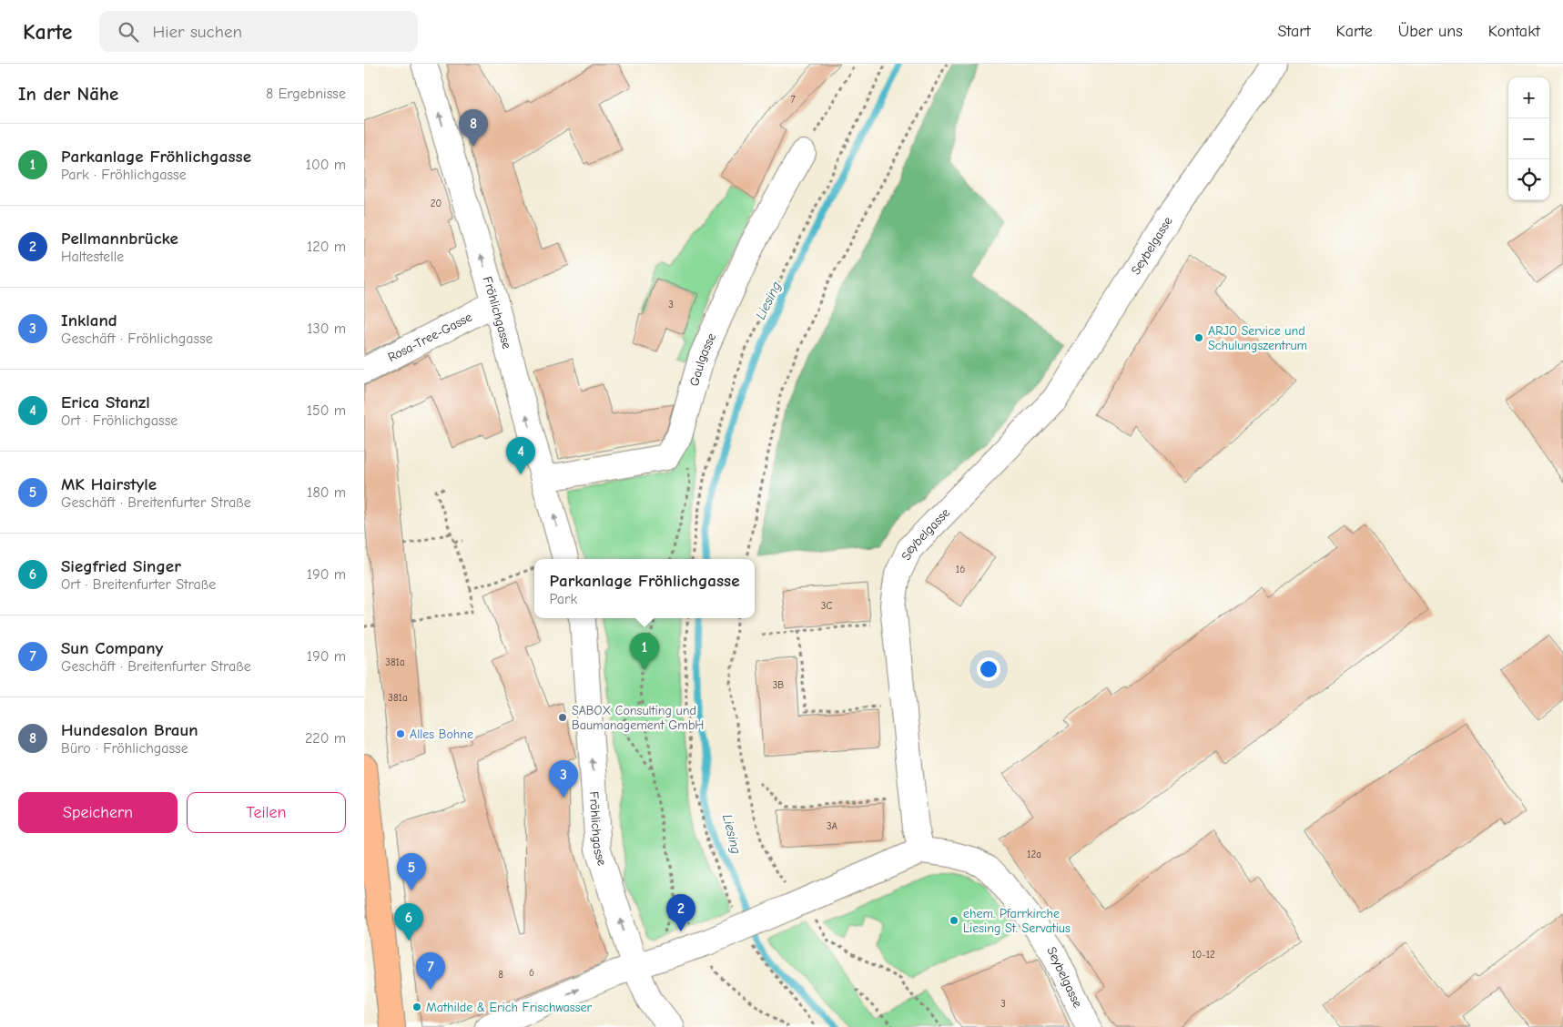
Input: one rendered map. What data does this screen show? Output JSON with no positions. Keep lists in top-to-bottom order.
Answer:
{
  "streets": {
    "street": [
      "Seybelgasse",
      "Fröhlichgasse",
      "Rosa-Tree-Gasse",
      "Gaulgasse"
    ]
  },
  "crossings": [
    ["Fröhlichgasse", "Rosa-Tree-Gasse"],
    ["Fröhlichgasse", "Gaulgasse"]
  ],
  "one_way": ["Fröhlichgasse"],
  "water": ["Liesing"],
  "places": [
    "ARJO Service und Schulungszentrum",
    "SABOX Consulting und Baumanagement GmbH",
    "Alles Bohne",
    "ehem. Pfarrkirche Liesing St. Servatius",
    "Mathilde & Erich Frischwasser"
  ],
  "house_numbers": [
    "7",
    "20",
    "3",
    "16",
    "3C",
    "381a",
    "3B",
    "381a",
    "3A",
    "12a",
    "10-12",
    "6",
    "8",
    "3"
  ],
  "page": {
    "header": "Karte",
    "search": "Hier suchen",
    "nav": [
      "Start",
      "Karte",
      "Über uns",
      "Kontakt"
    ],
    "heading": ["In der Nähe", "8 Ergebnisse"],
    "map_buttons": ["+", "−"],
    "pins": [
      "8",
      "4",
      "1",
      "3",
      "5",
      "2",
      "6",
      "7"
    ],
    "list": [
      {
        "mark": "1",
        "name": "Parkanlage Fröhlichgasse",
        "note": "Park · Fröhlichgasse",
        "value": "100 m"
      },
      {
        "mark": "2",
        "name": "Pellmannbrücke",
        "note": "Haltestelle",
        "value": "120 m"
      },
      {
        "mark": "3",
        "name": "Inkland",
        "note": "Geschäft · Fröhlichgasse",
        "value": "130 m"
      },
      {
        "mark": "4",
        "name": "Erica Stanzl",
        "note": "Ort · Fröhlichgasse",
        "value": "150 m"
      },
      {
        "mark": "5",
        "name": "MK Hairstyle",
        "note": "Geschäft · Breitenfurter Straße",
        "value": "180 m"
      },
      {
        "mark": "6",
        "name": "Siegfried Singer",
        "note": "Ort · Breitenfurter Straße",
        "value": "190 m"
      },
      {
        "mark": "7",
        "name": "Sun Company",
        "note": "Geschäft · Breitenfurter Straße",
        "value": "190 m"
      },
      {
        "mark": "8",
        "name": "Hundesalon Braun",
        "note": "Büro · Fröhlichgasse",
        "value": "220 m"
      }
    ],
    "popup": ["Parkanlage Fröhlichgasse", "Park"],
    "buttons": ["Speichern", "Teilen"]
  }
}
